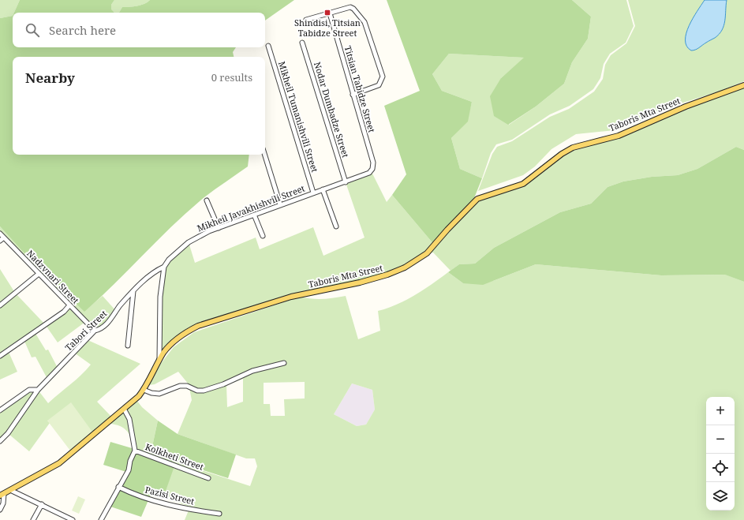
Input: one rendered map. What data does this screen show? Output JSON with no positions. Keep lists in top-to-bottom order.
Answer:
{
  "streets": {
    "main road": ["Taboris Mta Street"],
    "street": [
      "Titsian Tabidze Street",
      "Nodar Dumbadze Street",
      "Mikheil Tumanishvili Street",
      "Mikheil Javakhishvili Street",
      "Nadzvnari Street",
      "Tabori Street",
      "Kolkheti Street",
      "Pazisi Street"
    ]
  },
  "crossings": [
    ["Titsian Tabidze Street", "Mikheil Javakhishvili Street"],
    ["Nodar Dumbadze Street", "Mikheil Javakhishvili Street"],
    ["Mikheil Tumanishvili Street", "Mikheil Javakhishvili Street"],
    ["Mikheil Javakhishvili Street", "Tabori Street"],
    ["Nadzvnari Street", "Tabori Street"]
  ],
  "places": {
    "transit": ["Shindisi, Titsian Tabidze Street"]
  },
  "page": {
    "search": "Search here",
    "heading": ["Nearby", "0 results"],
    "map_buttons": ["+", "−"]
  }
}
